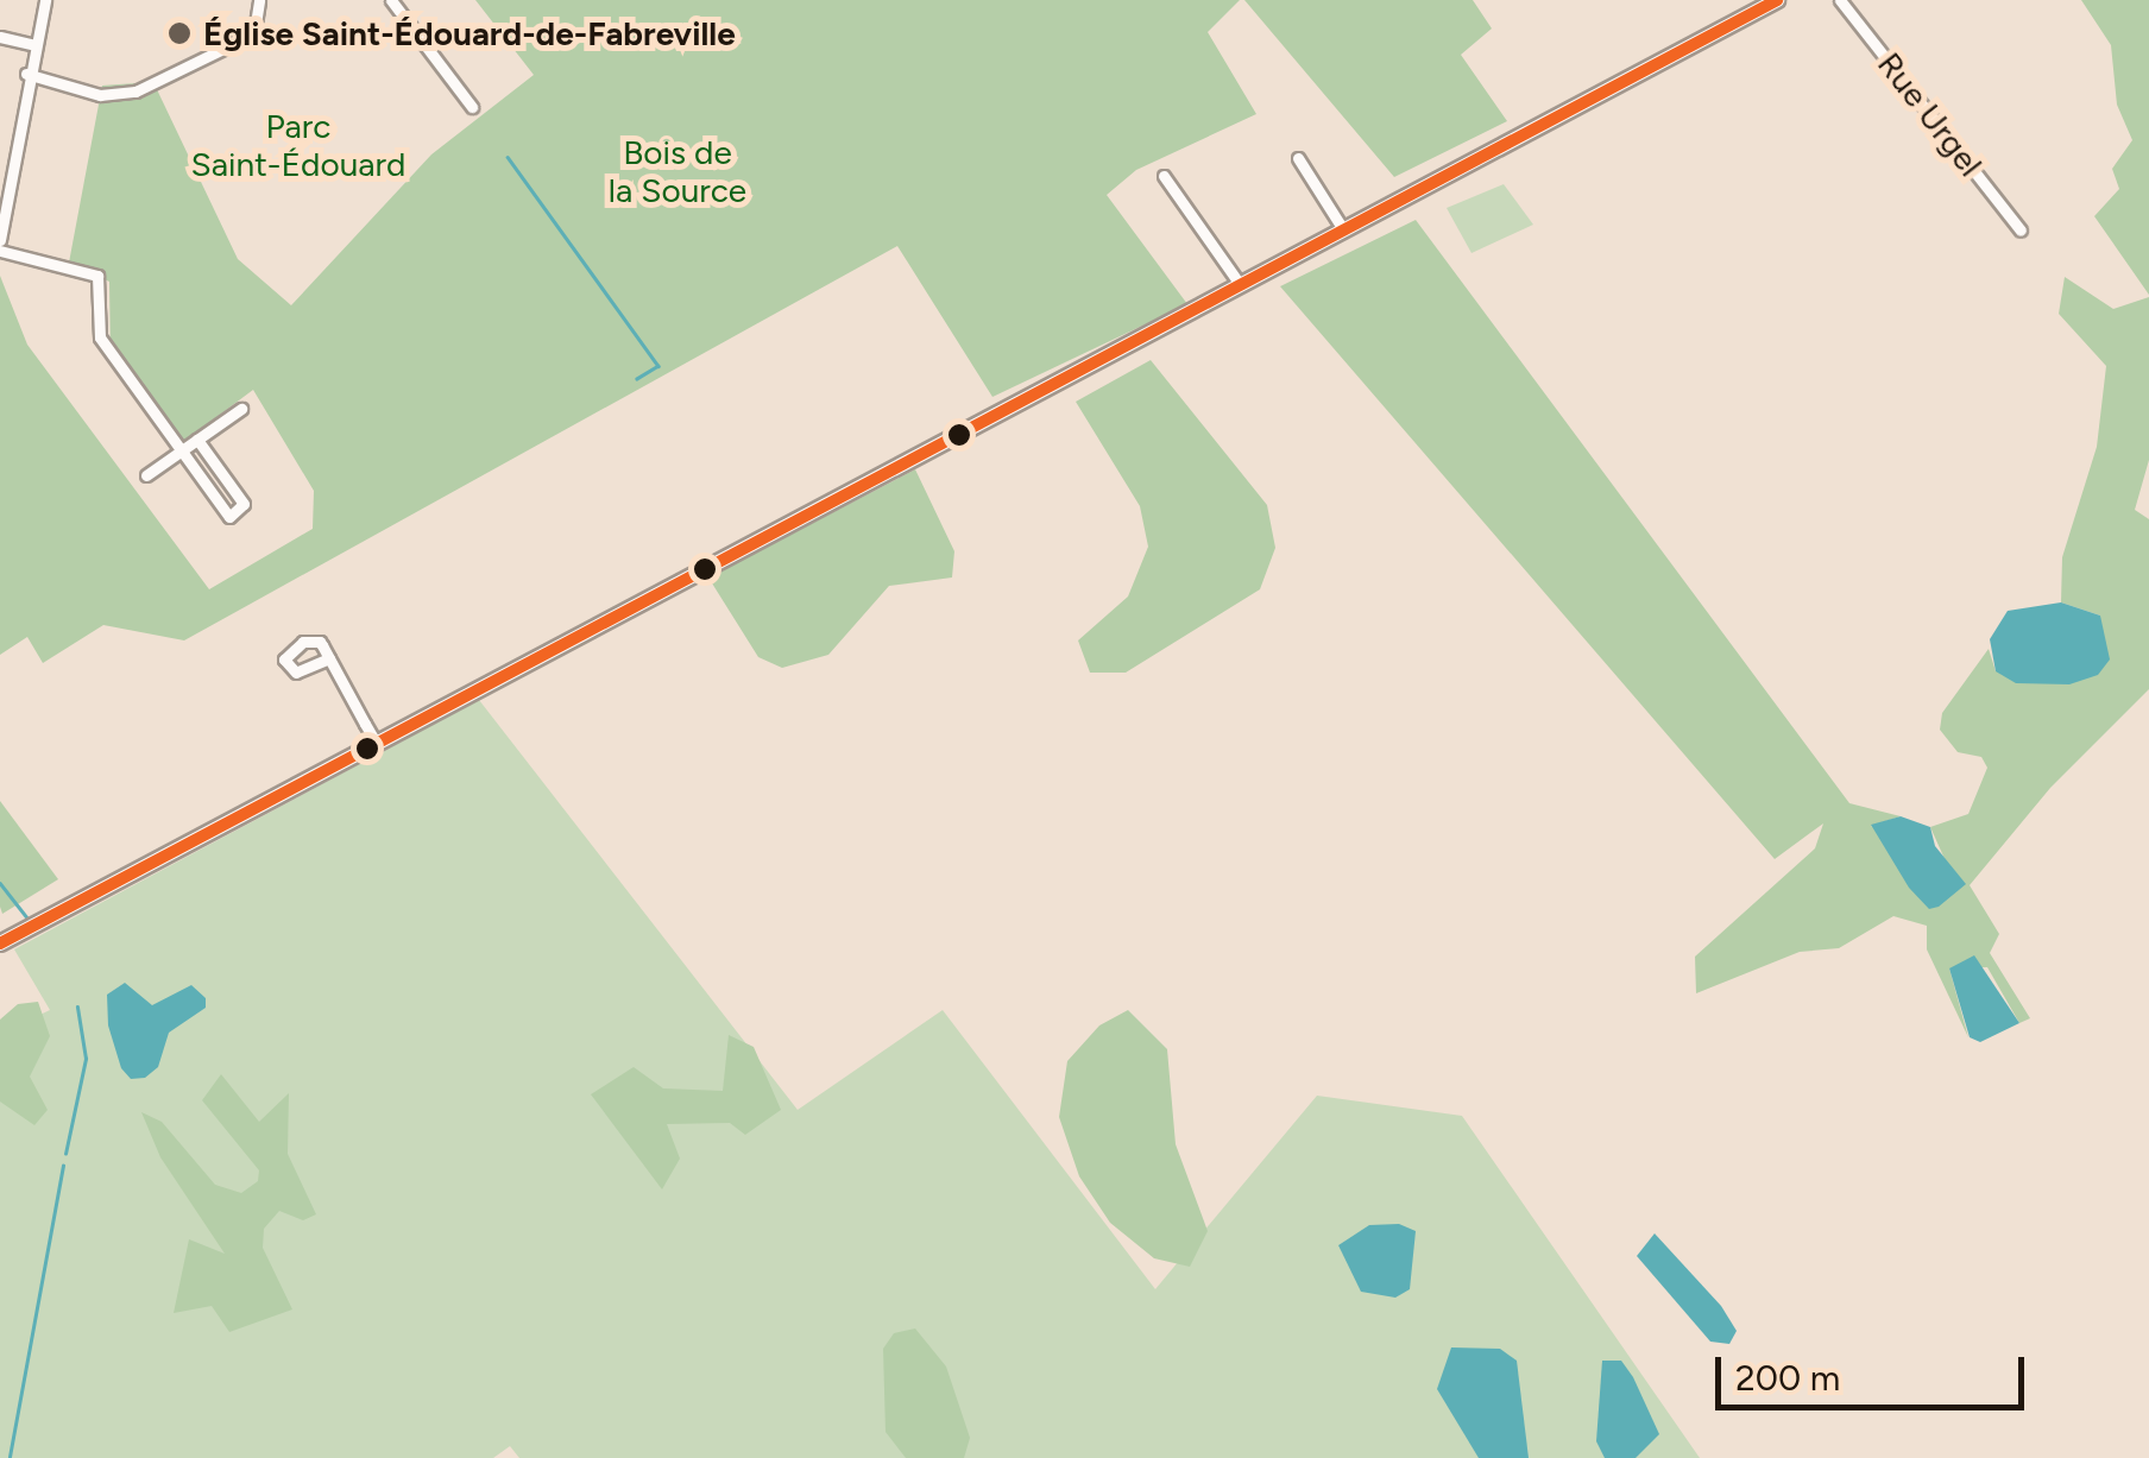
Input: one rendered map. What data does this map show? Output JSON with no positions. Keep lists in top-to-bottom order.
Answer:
{
  "streets": {
    "street": ["Rue Urgel"]
  },
  "parks": ["Parc Saint-Édouard", "Bois de la Source"],
  "places": ["Église Saint-Édouard-de-Fabreville"],
  "scale_bar": "200 m"
}
